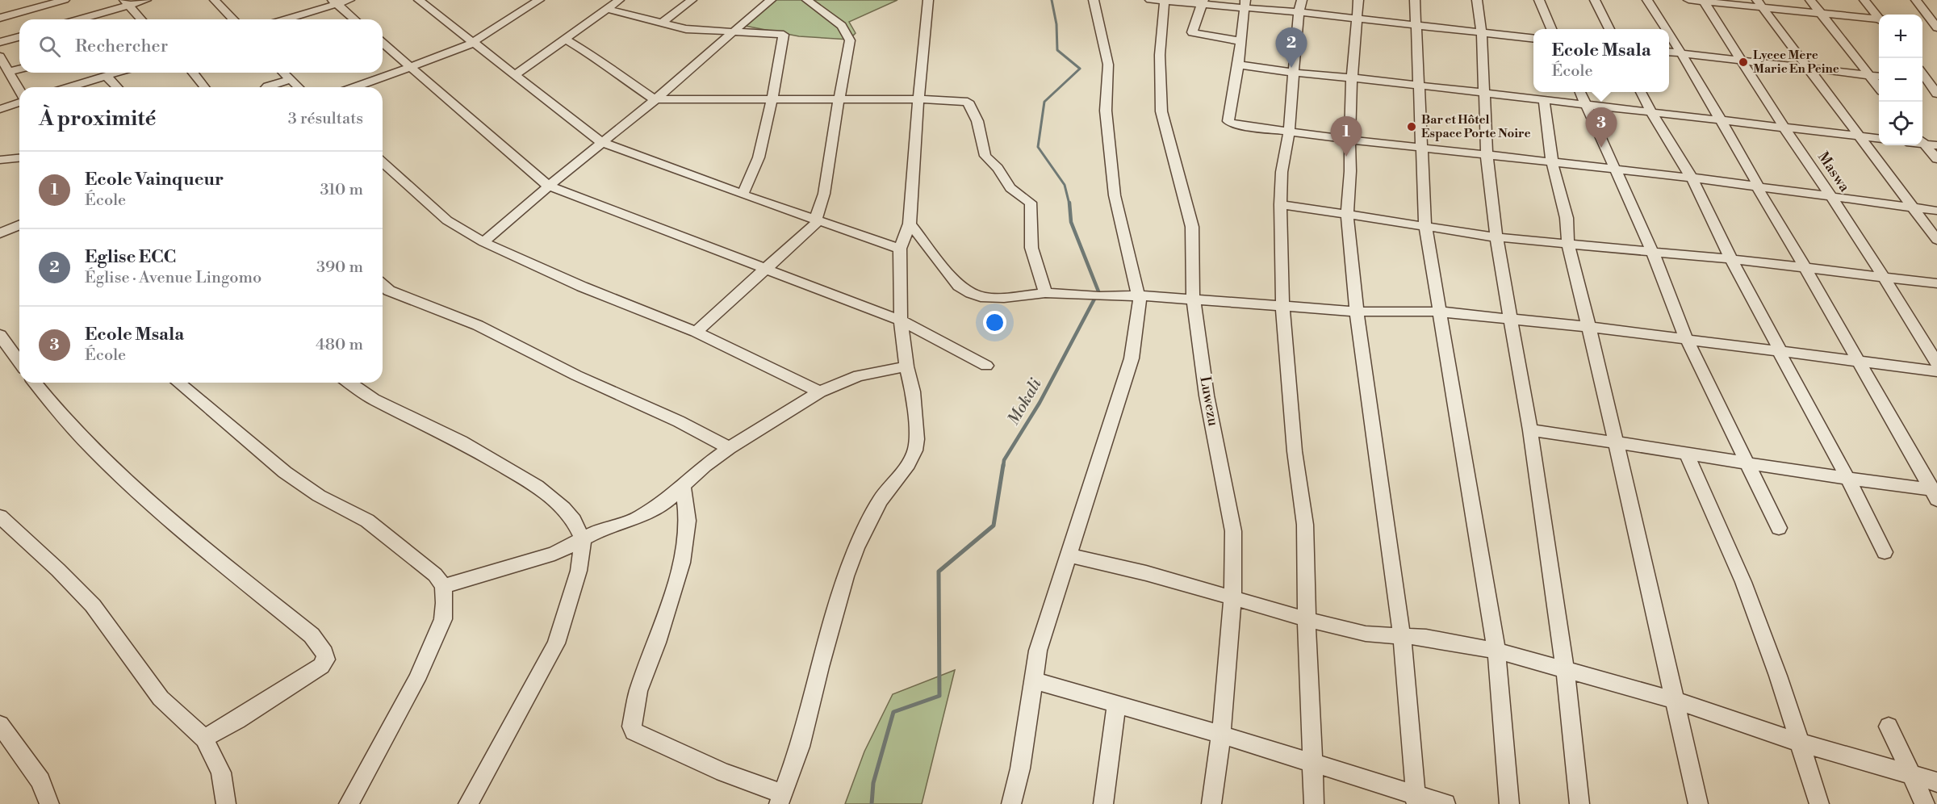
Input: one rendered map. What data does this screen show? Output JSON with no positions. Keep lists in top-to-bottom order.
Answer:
{
  "streets": {
    "street": ["Maswa", "Luwezu"]
  },
  "water": ["Mokali"],
  "places": ["Lycee Mere Marie En Peine", "Bar et Hôtel Espace Porte Noire"],
  "page": {
    "map_buttons": ["+", "−"],
    "search": "Rechercher",
    "pins": ["2", "3", "1"],
    "popup": ["Ecole Msala", "École"],
    "heading": ["À proximité", "3 résultats"],
    "list": [
      {
        "mark": "1",
        "name": "Ecole Vainqueur",
        "note": "École",
        "value": "310 m"
      },
      {
        "mark": "2",
        "name": "Eglise ECC",
        "note": "Église · Avenue Lingomo",
        "value": "390 m"
      },
      {
        "mark": "3",
        "name": "Ecole Msala",
        "note": "École",
        "value": "480 m"
      }
    ]
  }
}
